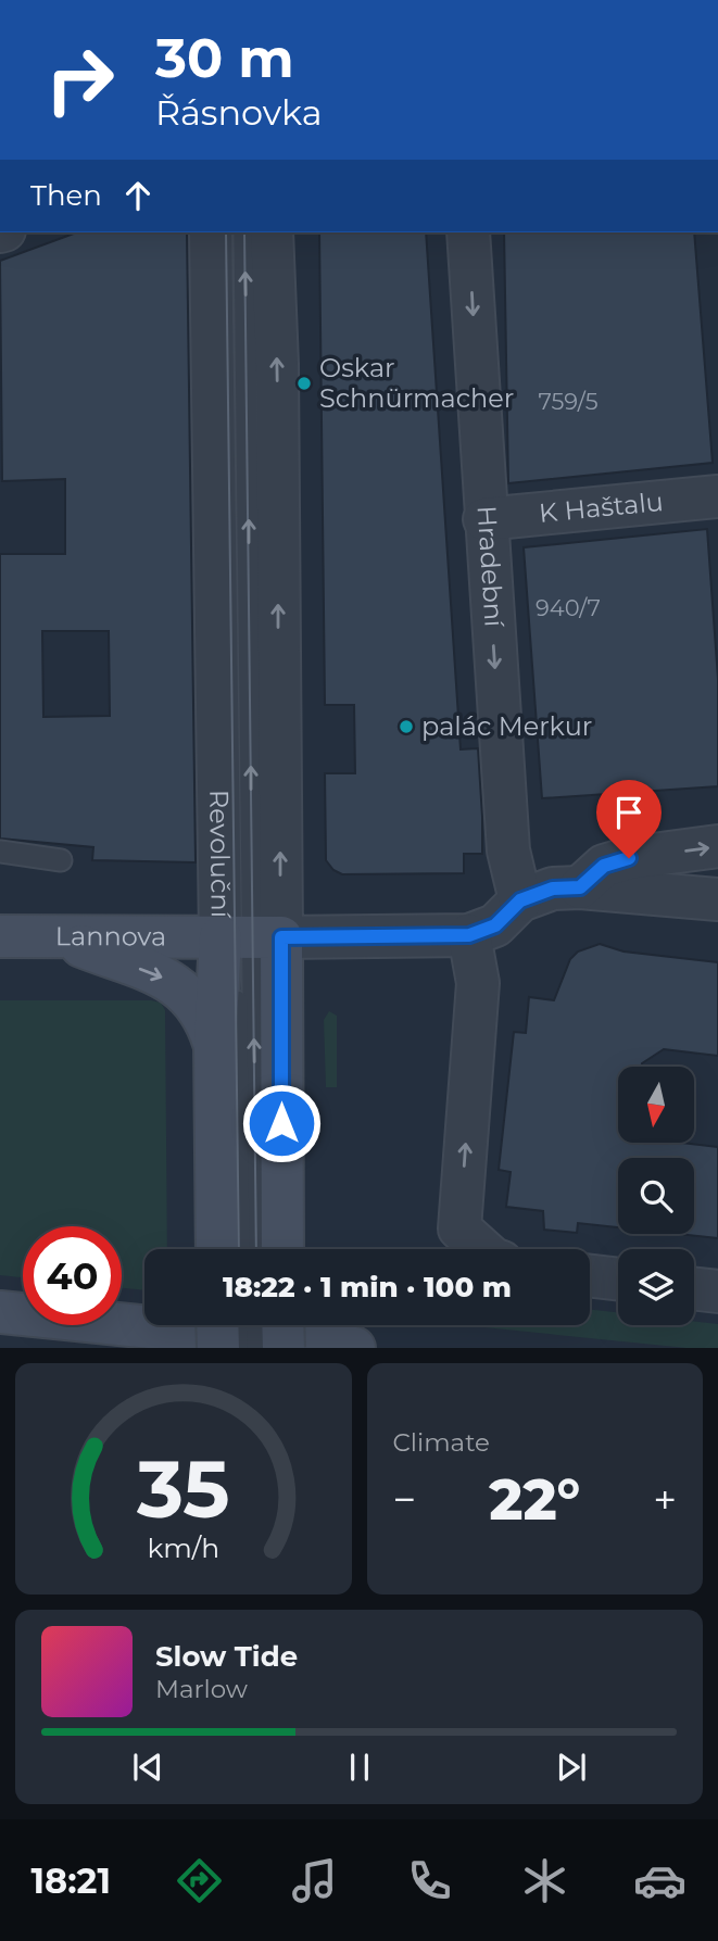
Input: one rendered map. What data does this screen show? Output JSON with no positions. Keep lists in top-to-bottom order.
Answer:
{
  "streets": {
    "street": [
      "K Haštalu",
      "Hradební",
      "Revoluční",
      "Lannova"
    ]
  },
  "crossings": [
    ["K Haštalu", "Hradební"],
    ["Revoluční", "Lannova"]
  ],
  "places": ["Oskar Schnürmacher", "palác Merkur"],
  "house_numbers": ["759/5", "940/7"],
  "north": "bottom",
  "page": {
    "turn": ["30 m", "Řásnovka"],
    "then": "Then",
    "limit": "40",
    "trip": "18:22 · 1 min · 100 m",
    "tile": "Climate",
    "heat": ["−", "22°", "+"],
    "song": ["Slow Tide", "Marlow"],
    "tabs": "18:21",
    "gauge": ["35", "km/h"]
  }
}
